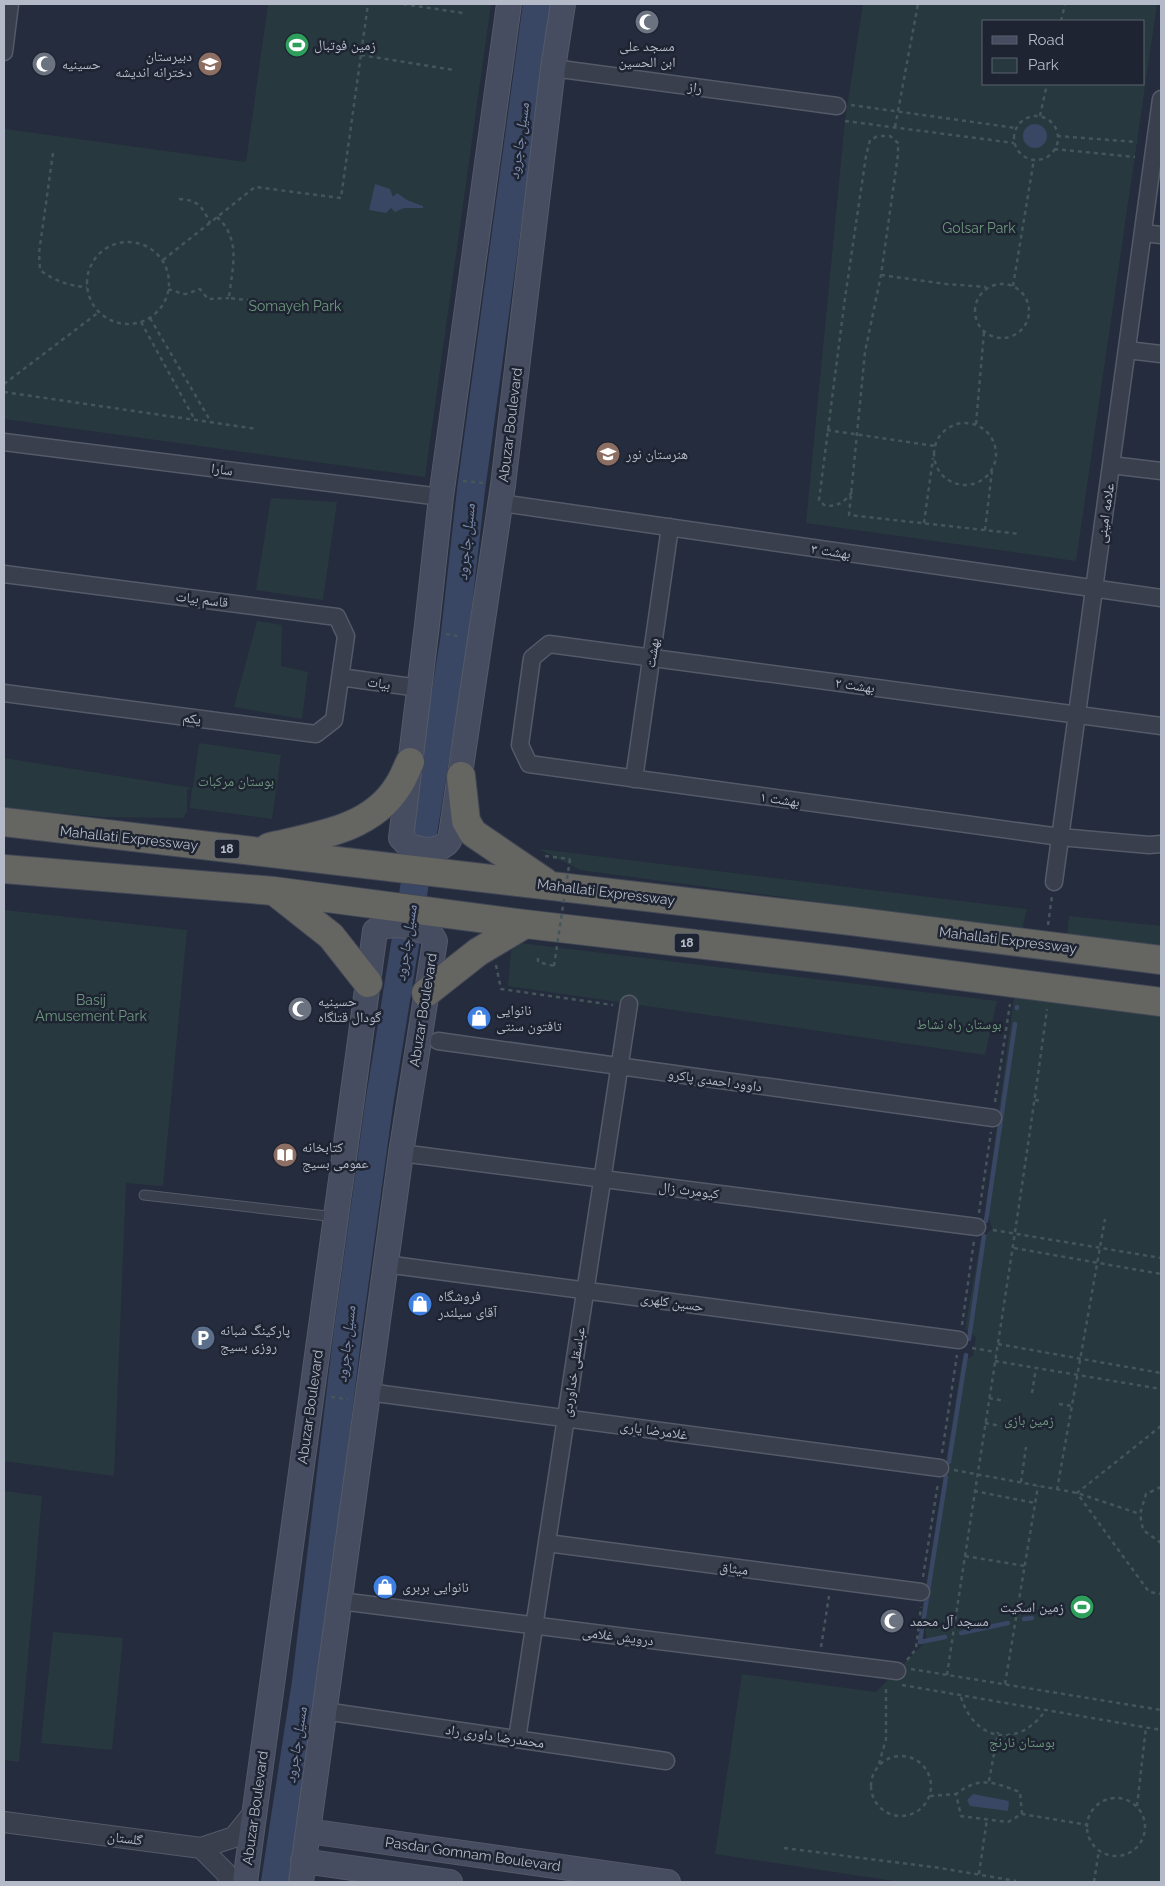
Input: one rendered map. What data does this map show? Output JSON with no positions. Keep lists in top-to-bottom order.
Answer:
{
  "streets": {
    "highway": ["Mahallati Expressway", "18"],
    "main road": ["Abuzar Boulevard", "Pasdar Gomnam Boulevard"],
    "street": [
      "راز",
      "سارا",
      "علامه امینی",
      "بهشت ۳",
      "قاسم بیات",
      "بهشت",
      "بیات",
      "بهشت ۲",
      "یکم",
      "بهشت ۱",
      "داوود احمدی پاکرو",
      "کیومرث زال",
      "حسین کلهری",
      "عباسقلی خداوردی",
      "غلامرضا یاری",
      "میثاق",
      "درویش غلامی",
      "محمدرضا داوری راد",
      "گلستان"
    ]
  },
  "crossings": [
    ["راز", "Abuzar Boulevard"],
    ["Abuzar Boulevard", "بهشت ۳"],
    ["Abuzar Boulevard", "18"],
    ["Abuzar Boulevard", "کیومرث زال"],
    ["Abuzar Boulevard", "حسین کلهری"],
    ["Abuzar Boulevard", "غلامرضا یاری"],
    ["Abuzar Boulevard", "درویش غلامی"],
    ["Abuzar Boulevard", "محمدرضا داوری راد"],
    ["Abuzar Boulevard", "Pasdar Gomnam Boulevard"],
    ["علامه امینی", "بهشت ۳"],
    ["علامه امینی", "بهشت ۲"],
    ["علامه امینی", "بهشت ۱"],
    ["بهشت ۳", "بهشت"],
    ["قاسم بیات", "بیات"],
    ["قاسم بیات", "یکم"],
    ["بهشت", "بهشت ۲"],
    ["بهشت", "بهشت ۱"],
    ["بیات", "یکم"],
    ["بهشت ۲", "بهشت ۱"],
    ["داوود احمدی پاکرو", "عباسقلی خداوردی"],
    ["کیومرث زال", "عباسقلی خداوردی"],
    ["حسین کلهری", "عباسقلی خداوردی"],
    ["عباسقلی خداوردی", "غلامرضا یاری"],
    ["عباسقلی خداوردی", "میثاق"],
    ["عباسقلی خداوردی", "درویش غلامی"],
    ["عباسقلی خداوردی", "محمدرضا داوری راد"]
  ],
  "water": ["مسیل جاجرود"],
  "parks": [
    "Golsar Park",
    "Somayeh Park",
    "بوستان مرکبات",
    "Basij Amusement Park",
    "بوستان راه نشاط",
    "زمین بازی",
    "بوستان نارنج"
  ],
  "places": {
    "mosque": [
      "مسجد علی ابن الحسین",
      "حسینیه",
      "حسینیه گودال قتلگاه",
      "مسجد آل محمد"
    ],
    "sports": ["زمین فوتبال", "زمین اسکیت"],
    "school or university": ["دبیرستان دخترانه اندیشه", "هنرستان نور"],
    "shop": ["نانوایی تافتون سنتی", "فروشگاه آقای سیلندر", "نانوایی بربری"],
    "library": ["کتابخانه عمومی بسیج"],
    "parking": ["پارکینگ شبانه روزی بسیج"]
  },
  "legend": ["Road", "Park"]
}
